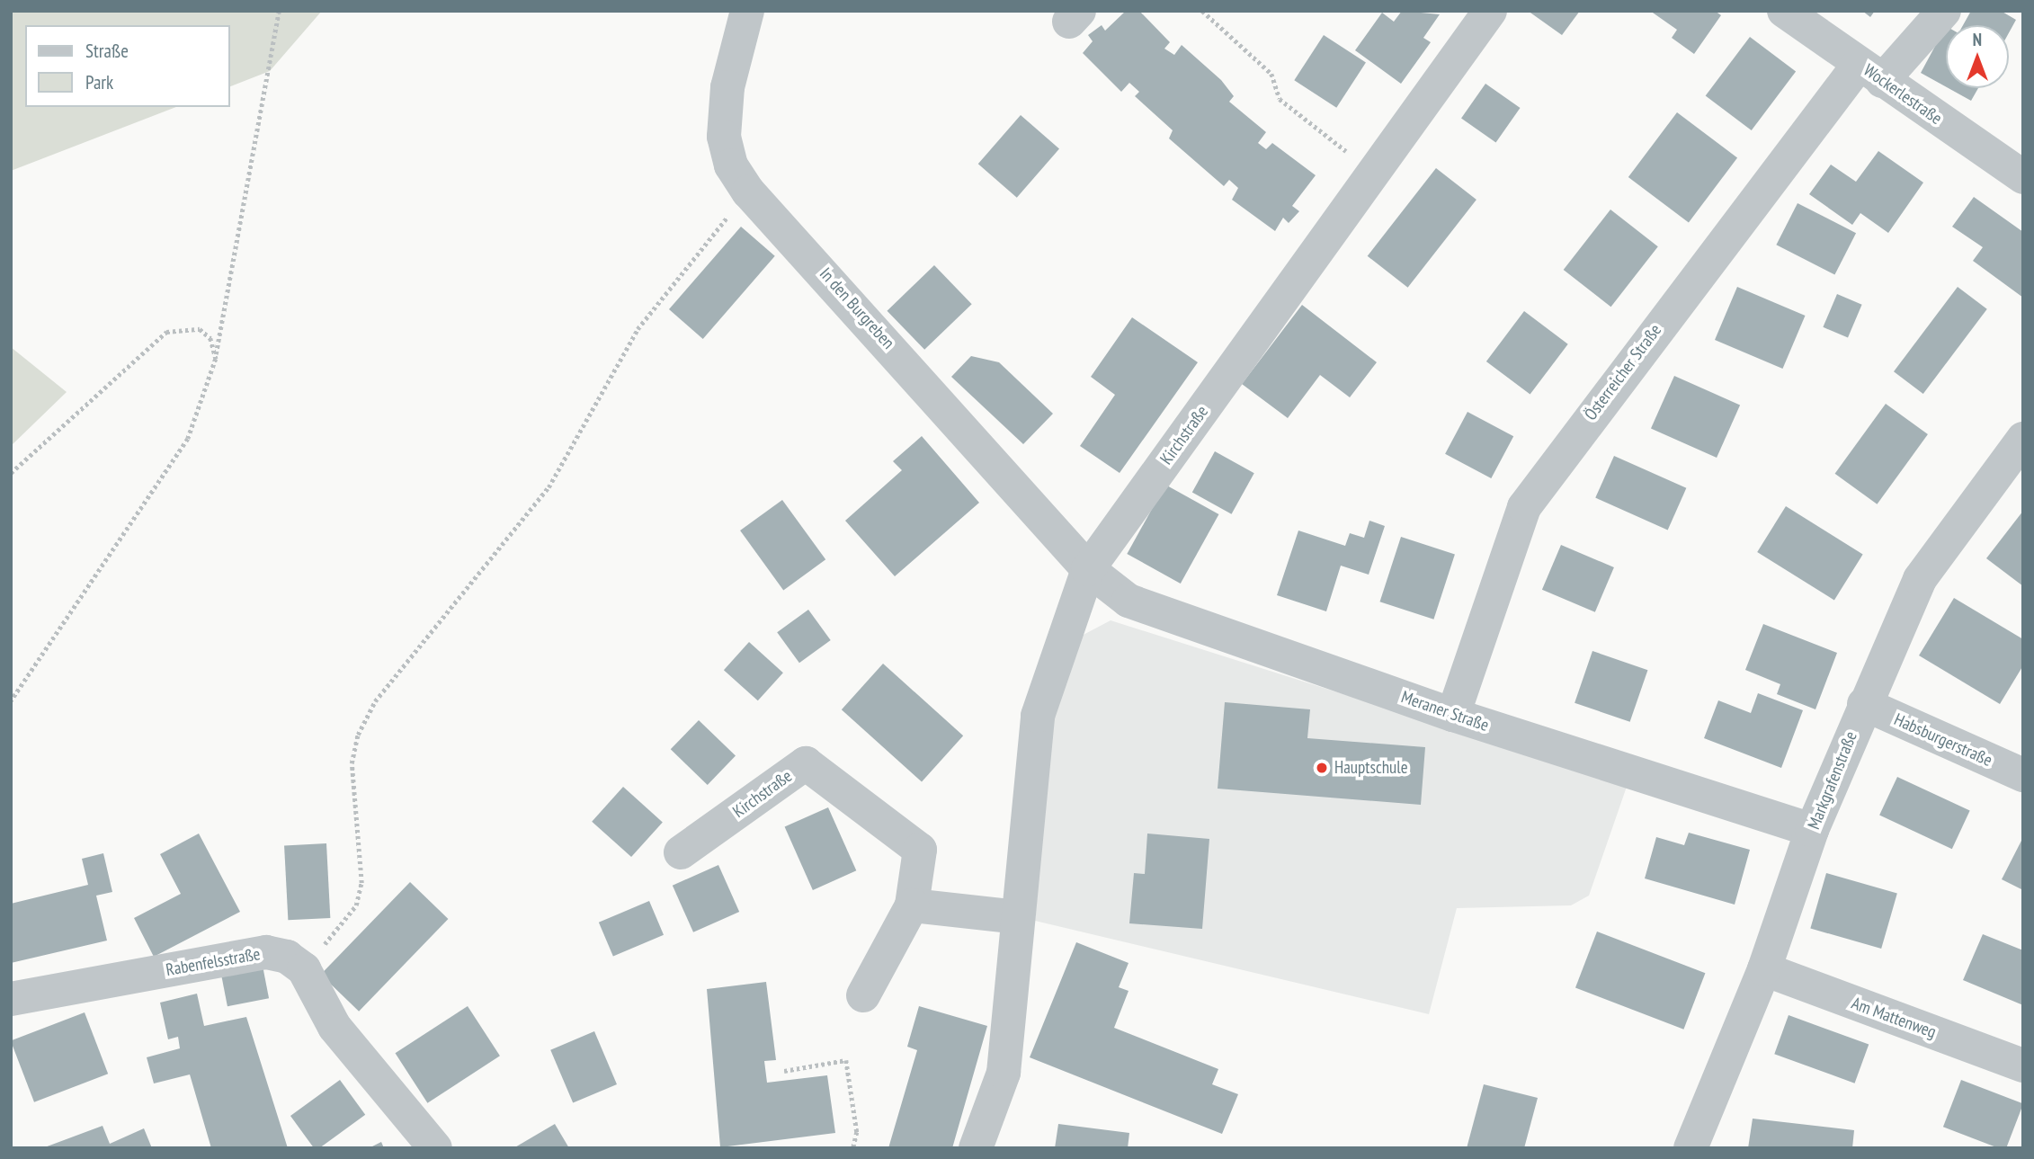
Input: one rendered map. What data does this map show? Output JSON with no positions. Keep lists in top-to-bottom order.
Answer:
{
  "streets": {
    "street": [
      "Wockerlestraße",
      "In den Burgreben",
      "Österreicher Straße",
      "Kirchstraße",
      "Meraner Straße",
      "Habsburgerstraße",
      "Markgrafenstraße",
      "Rabenfelsstraße",
      "Am Mattenweg"
    ]
  },
  "crossings": [
    ["Wockerlestraße", "Österreicher Straße"],
    ["In den Burgreben", "Kirchstraße"],
    ["In den Burgreben", "Meraner Straße"],
    ["Österreicher Straße", "Meraner Straße"],
    ["Kirchstraße", "Meraner Straße"],
    ["Meraner Straße", "Markgrafenstraße"],
    ["Habsburgerstraße", "Markgrafenstraße"],
    ["Markgrafenstraße", "Am Mattenweg"]
  ],
  "places": ["Hauptschule"],
  "legend": ["Straße", "Park"],
  "north": "top"
}
